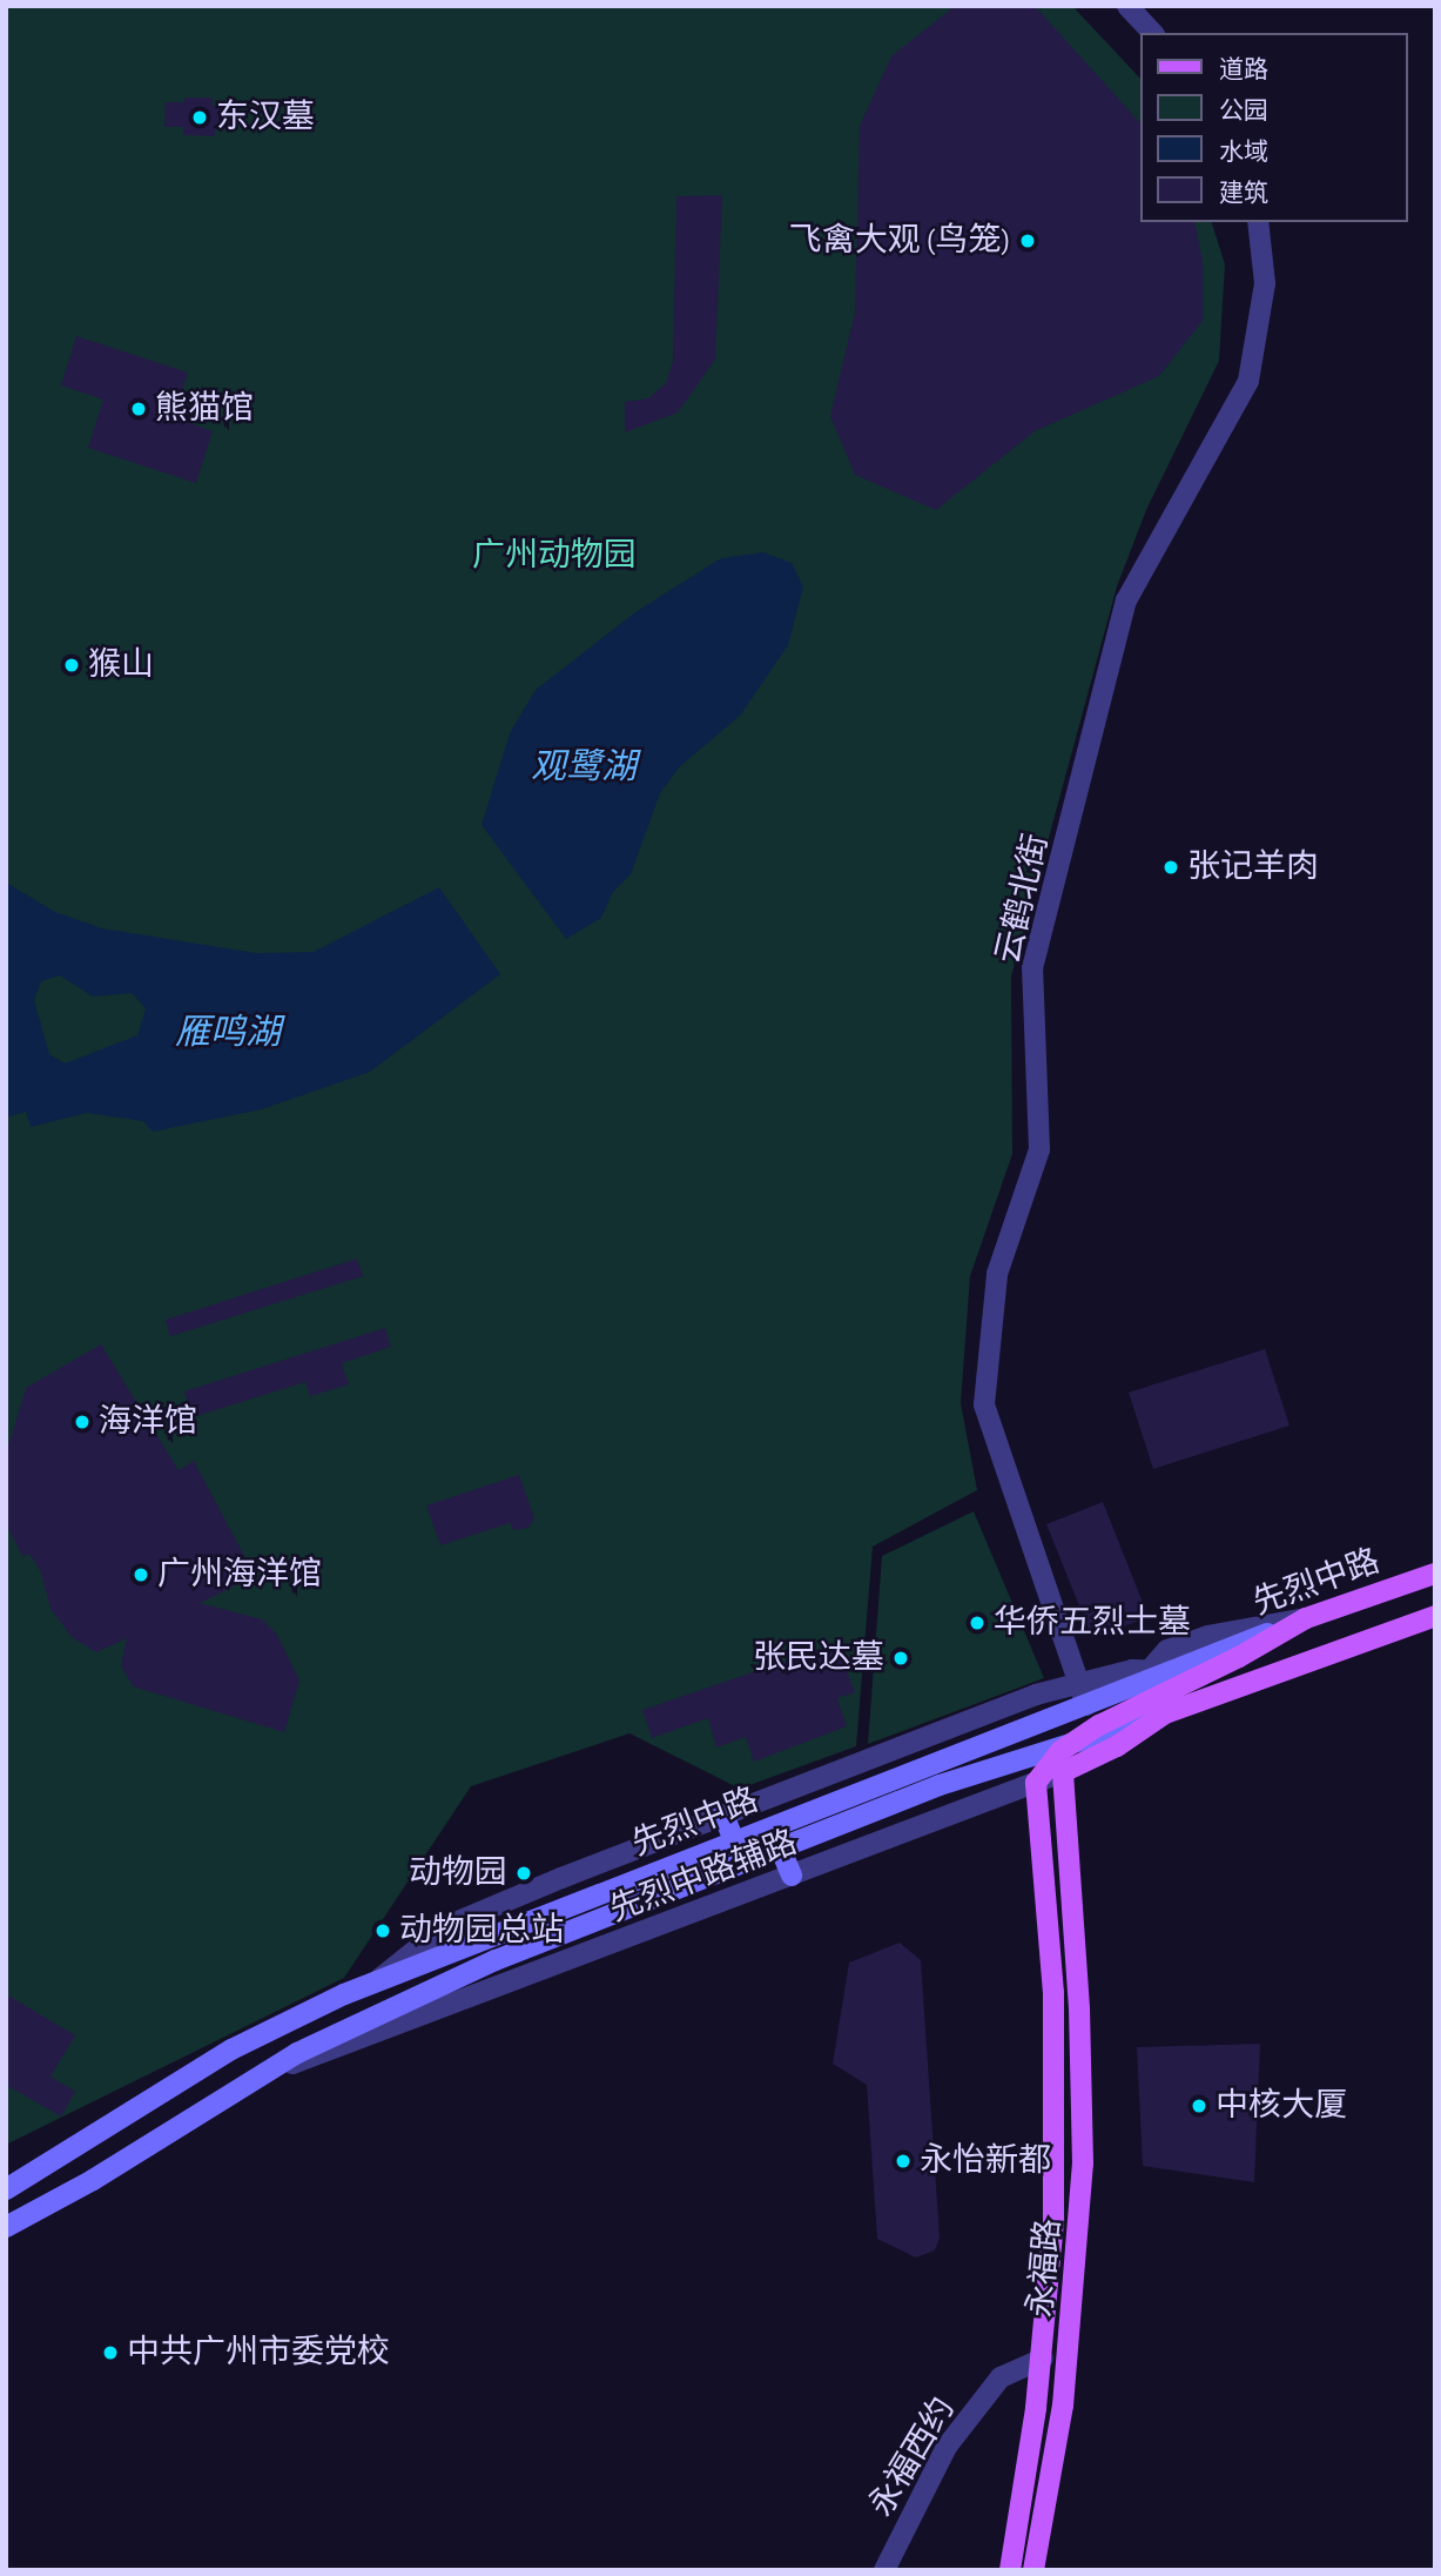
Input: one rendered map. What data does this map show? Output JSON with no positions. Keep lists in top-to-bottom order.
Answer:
{
  "streets": {
    "main road": ["先烈中路", "永福路"],
    "street": ["云鹤北街", "先烈中路辅路", "永福西约"]
  },
  "crossings": [
    ["云鹤北街", "先烈中路"],
    ["云鹤北街", "先烈中路辅路"],
    ["先烈中路", "先烈中路辅路"],
    ["先烈中路", "永福路"],
    ["先烈中路辅路", "永福路"],
    ["永福路", "永福西约"]
  ],
  "water": ["观鹭湖", "雁鸣湖"],
  "parks": ["广州动物园"],
  "places": [
    "东汉墓",
    "飞禽大观 (鸟笼)",
    "熊猫馆",
    "猴山",
    "张记羊肉",
    "海洋馆",
    "广州海洋馆",
    "华侨五烈士墓",
    "张民达墓",
    "动物园",
    "动物园总站",
    "中核大厦",
    "永怡新都",
    "中共广州市委党校"
  ],
  "legend": [
    "道路",
    "公园",
    "水域",
    "建筑"
  ]
}
